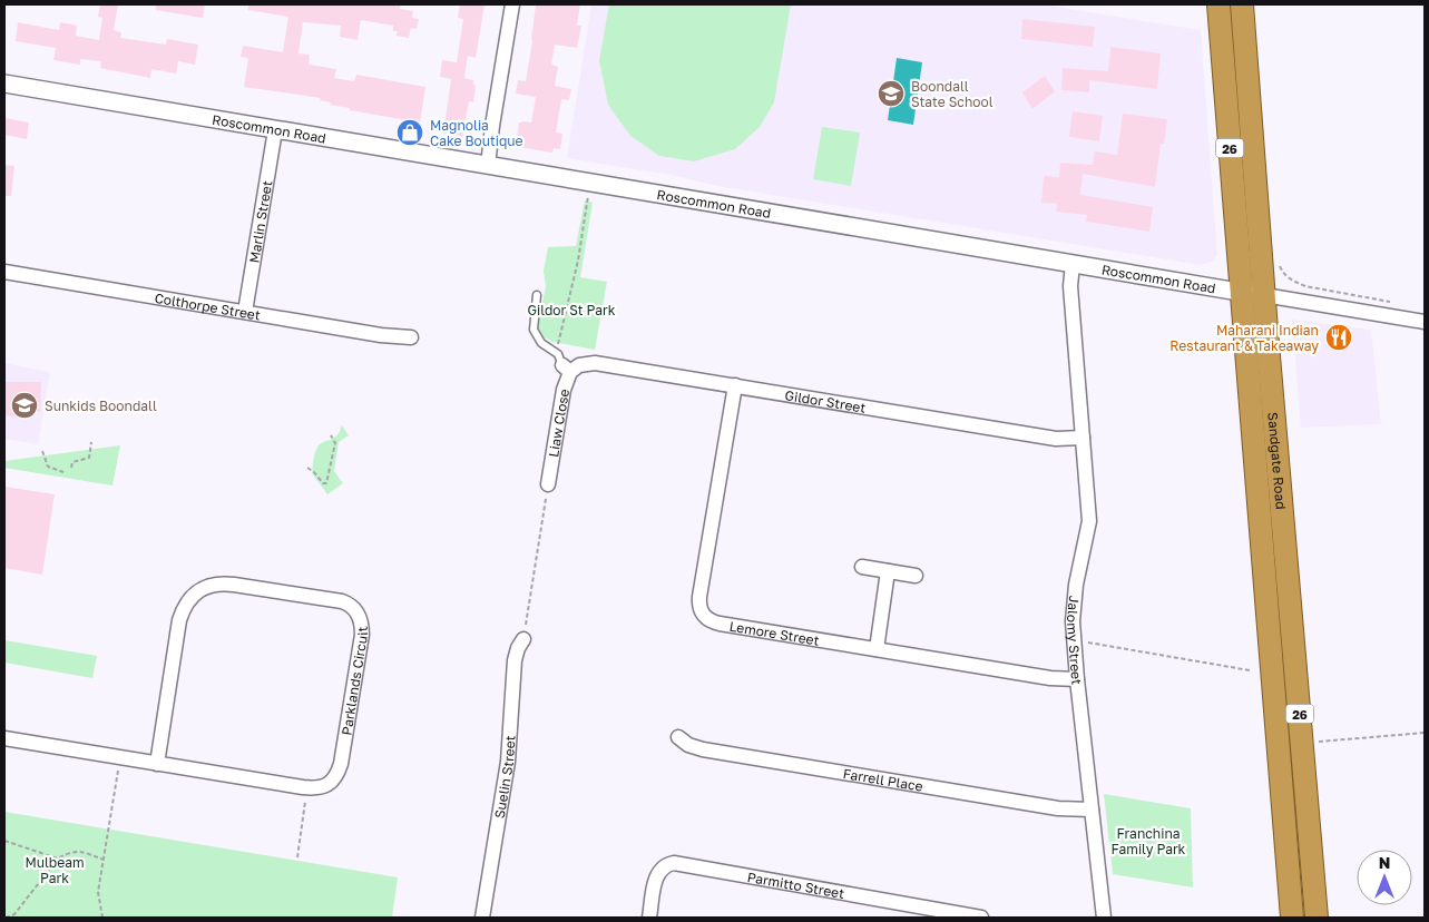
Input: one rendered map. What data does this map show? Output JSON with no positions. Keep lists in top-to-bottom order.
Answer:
{
  "streets": {
    "highway": ["26", "Sandgate Road"],
    "street": [
      "Roscommon Road",
      "Marlin Street",
      "Colthorpe Street",
      "Gildor Street",
      "Liaw Close",
      "Lemore Street",
      "Jalomy Street",
      "Parklands Circuit",
      "Suelin Street",
      "Farrell Place",
      "Parmitto Street"
    ]
  },
  "crossings": [
    ["Roscommon Road", "Marlin Street"],
    ["Roscommon Road", "Sandgate Road"],
    ["Roscommon Road", "Jalomy Street"],
    ["Marlin Street", "Colthorpe Street"],
    ["Gildor Street", "Liaw Close"],
    ["Gildor Street", "Lemore Street"],
    ["Gildor Street", "Jalomy Street"],
    ["Lemore Street", "Jalomy Street"],
    ["Jalomy Street", "Farrell Place"]
  ],
  "parks": ["Gildor St Park", "Franchina Family Park", "Mulbeam Park"],
  "places": {
    "school or university": ["Boondall State School", "Sunkids Boondall"],
    "shop": ["Magnolia Cake Boutique"],
    "restaurant": ["Maharani Indian Restaurant & Takeaway"]
  },
  "north": "top"
}
